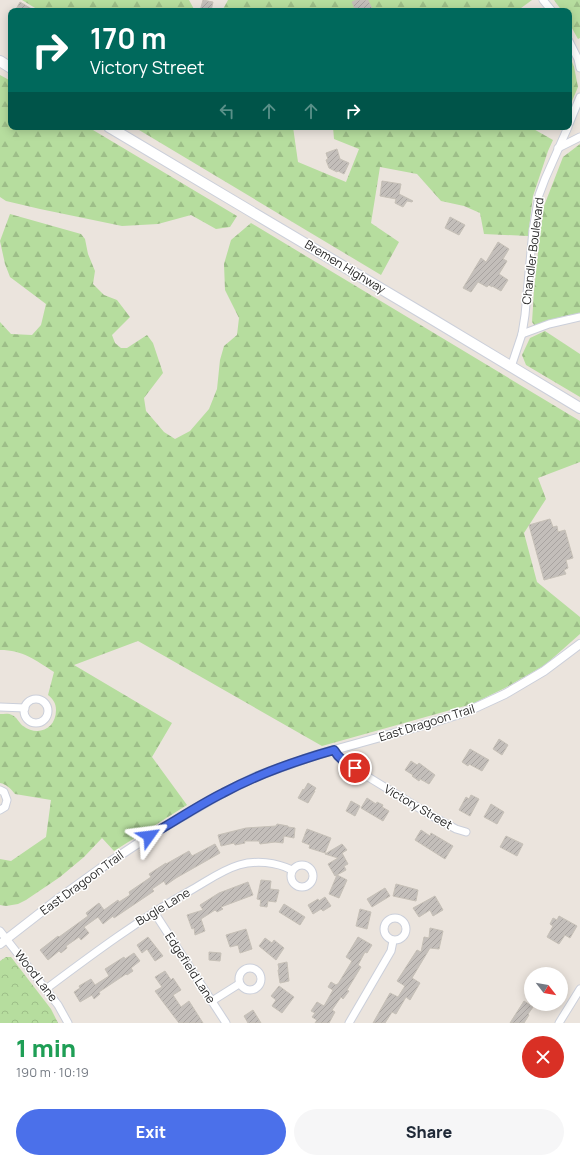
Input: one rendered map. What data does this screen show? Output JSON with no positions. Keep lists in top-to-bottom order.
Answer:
{
  "streets": {
    "main road": ["Bremen Highway"],
    "street": [
      "Chandler Boulevard",
      "East Dragoon Trail",
      "Victory Street",
      "Bugle Lane",
      "Edgefield Lane",
      "Wood Lane"
    ]
  },
  "crossings": [
    ["Chandler Boulevard", "Bremen Highway"],
    ["East Dragoon Trail", "Victory Street"],
    ["East Dragoon Trail", "Wood Lane"],
    ["Bugle Lane", "Edgefield Lane"],
    ["Bugle Lane", "Wood Lane"]
  ],
  "north": "bottom right",
  "page": {
    "turn": ["170 m", "Victory Street"],
    "heading": ["1 min", "190 m · 10:19"],
    "buttons": ["Exit", "Share"]
  }
}
